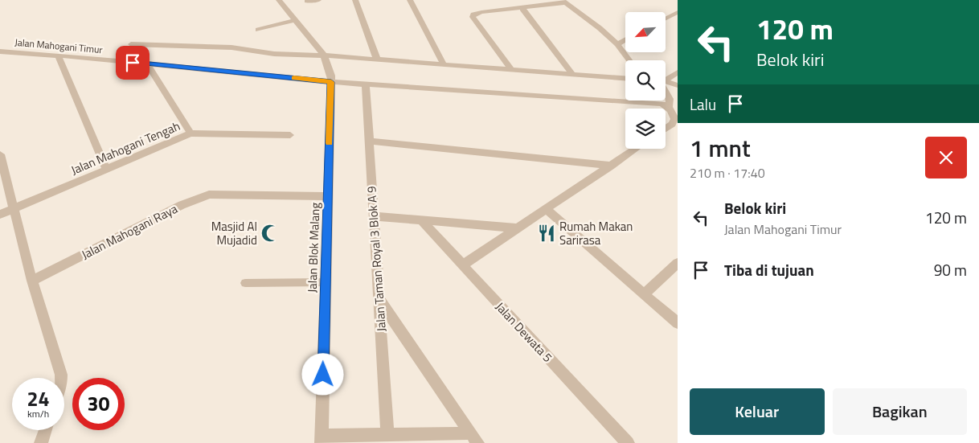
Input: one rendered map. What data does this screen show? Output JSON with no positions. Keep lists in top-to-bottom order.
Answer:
{
  "streets": {
    "street": [
      "Jalan Mahogani Timur",
      "Jalan Mahogani Tengah",
      "Jalan Mahogani Raya",
      "Jalan Blok Malang",
      "Jalan Taman Royal 3 Blok A 9",
      "Jalan Dewata 5"
    ]
  },
  "crossings": [
    ["Jalan Mahogani Timur", "Jalan Blok Malang"],
    ["Jalan Mahogani Timur", "Jalan Taman Royal 3 Blok A 9"],
    ["Jalan Mahogani Raya", "Jalan Blok Malang"]
  ],
  "places": {
    "mosque": ["Masjid Al Mujadid"],
    "restaurant": ["Rumah Makan Sarirasa"]
  },
  "north": "bottom left",
  "page": {
    "turn": ["120 m", "Belok kiri"],
    "then": "Lalu",
    "heading": ["1 mnt", "210 m · 17:40"],
    "list": [
      {
        "name": "Belok kiri",
        "note": "Jalan Mahogani Timur",
        "value": "120 m"
      },
      {
        "name": "Tiba di tujuan",
        "value": "90 m"
      }
    ],
    "speed": "24 km/h",
    "limit": "30",
    "buttons": ["Keluar", "Bagikan"]
  }
}
